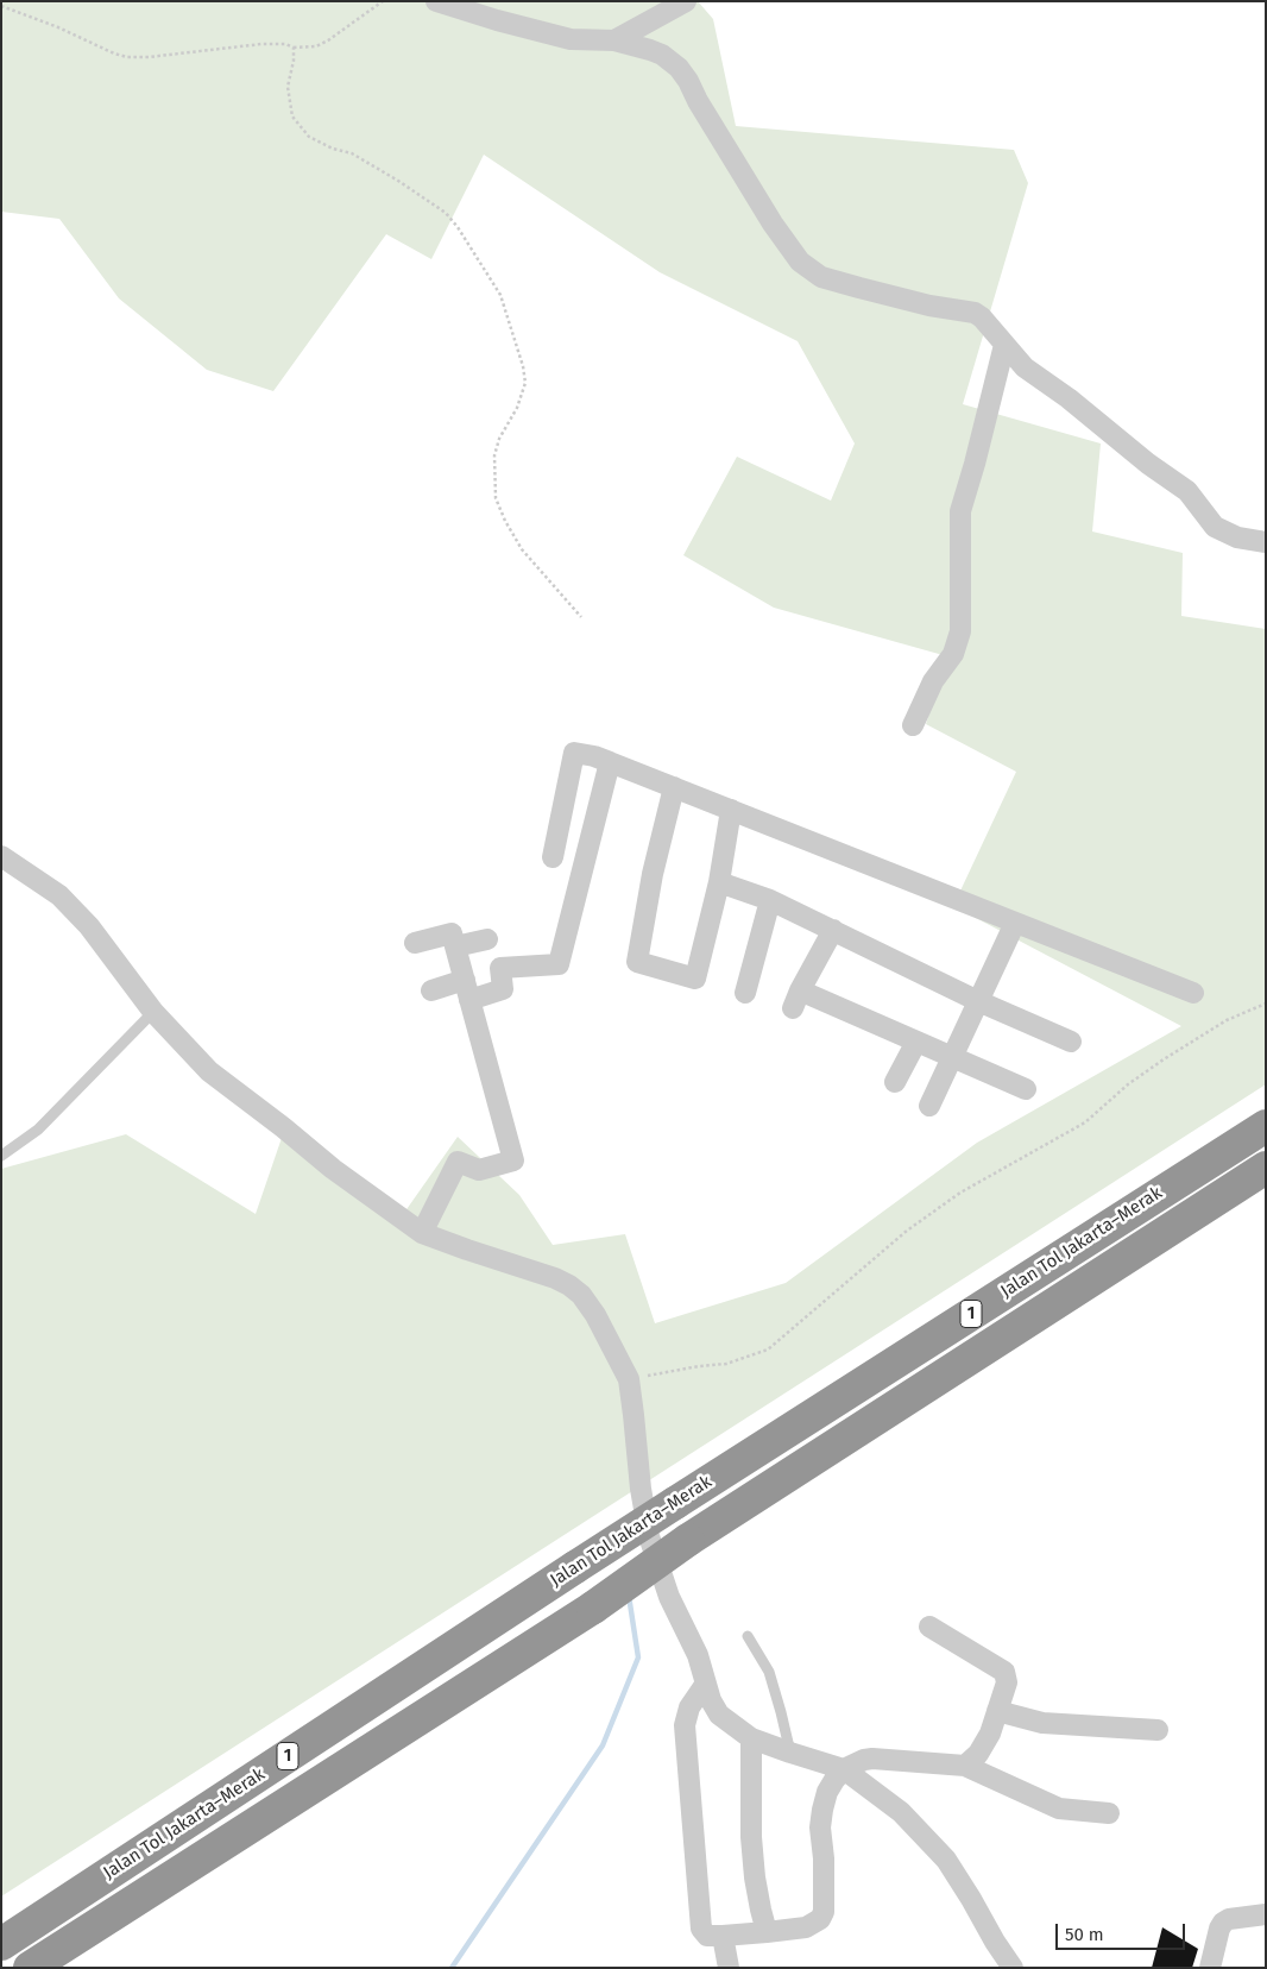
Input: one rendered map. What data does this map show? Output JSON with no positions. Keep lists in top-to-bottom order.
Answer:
{
  "streets": {
    "highway": ["Jalan Tol Jakarta–Merak", "1"]
  },
  "scale_bar": "50 m"
}
